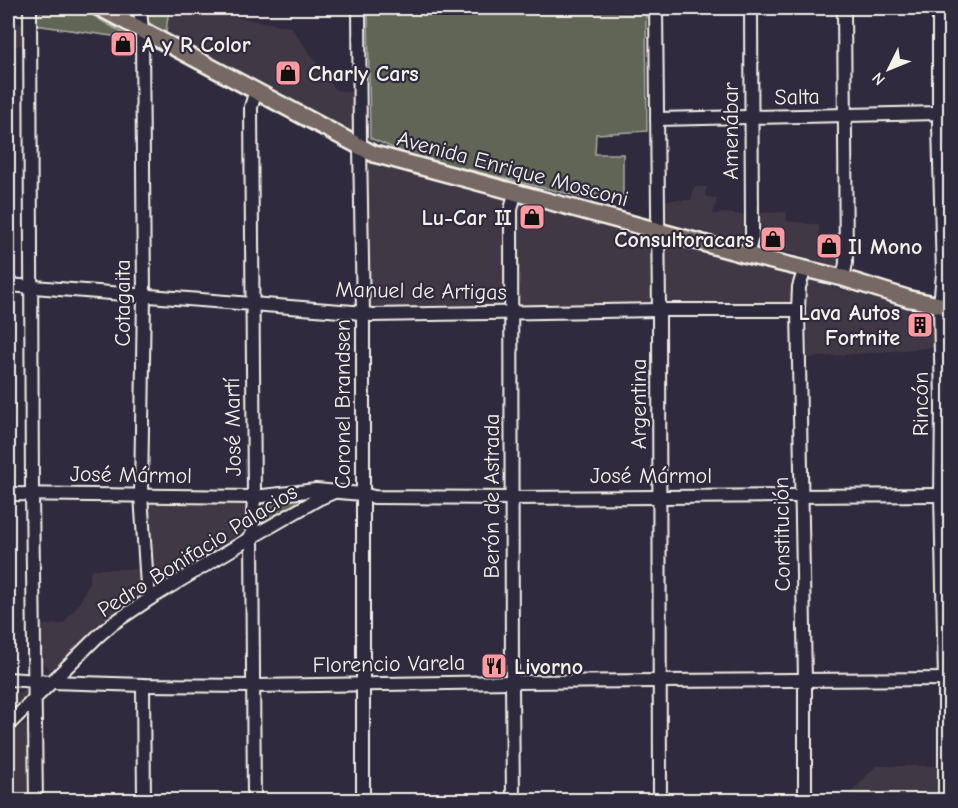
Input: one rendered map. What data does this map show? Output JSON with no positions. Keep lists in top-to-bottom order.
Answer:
{
  "streets": {
    "main road": ["Avenida Enrique Mosconi"],
    "street": [
      "Salta",
      "Amenábar",
      "Manuel de Artigas",
      "Cotagaita",
      "Coronel Brandsen",
      "Argentina",
      "Rincón",
      "José Martí",
      "José Mármol",
      "Berón de Astrada",
      "Constitución",
      "Pedro Bonifacio Palacios",
      "Florencio Varela"
    ]
  },
  "crossings": [
    ["Salta", "Amenábar"],
    ["Salta", "Argentina"],
    ["Salta", "Rincón"],
    ["Amenábar", "Avenida Enrique Mosconi"],
    ["Avenida Enrique Mosconi", "Cotagaita"],
    ["Avenida Enrique Mosconi", "Coronel Brandsen"],
    ["Avenida Enrique Mosconi", "Argentina"],
    ["Avenida Enrique Mosconi", "Rincón"],
    ["Avenida Enrique Mosconi", "José Martí"],
    ["Avenida Enrique Mosconi", "Berón de Astrada"],
    ["Avenida Enrique Mosconi", "Constitución"],
    ["Manuel de Artigas", "Cotagaita"],
    ["Manuel de Artigas", "Coronel Brandsen"],
    ["Manuel de Artigas", "Argentina"],
    ["Manuel de Artigas", "José Martí"],
    ["Manuel de Artigas", "Berón de Astrada"],
    ["Manuel de Artigas", "Constitución"],
    ["Cotagaita", "José Mármol"],
    ["Cotagaita", "Pedro Bonifacio Palacios"],
    ["Coronel Brandsen", "José Mármol"],
    ["Coronel Brandsen", "Pedro Bonifacio Palacios"],
    ["Coronel Brandsen", "Florencio Varela"],
    ["Argentina", "José Mármol"],
    ["Argentina", "Florencio Varela"],
    ["Rincón", "José Mármol"],
    ["Rincón", "Florencio Varela"],
    ["José Martí", "José Mármol"],
    ["José Martí", "Pedro Bonifacio Palacios"],
    ["José Martí", "Florencio Varela"],
    ["José Mármol", "Berón de Astrada"],
    ["José Mármol", "Constitución"],
    ["José Mármol", "Pedro Bonifacio Palacios"],
    ["Berón de Astrada", "Florencio Varela"],
    ["Constitución", "Florencio Varela"],
    ["Pedro Bonifacio Palacios", "Florencio Varela"]
  ],
  "places": {
    "shop": [
      "A y R Color",
      "Charly Cars",
      "Lu-Car II",
      "Consultoracars",
      "Il Mono"
    ],
    "building": ["Lava Autos Fortnite"],
    "restaurant": ["Livorno"]
  },
  "north": "bottom left"
}
